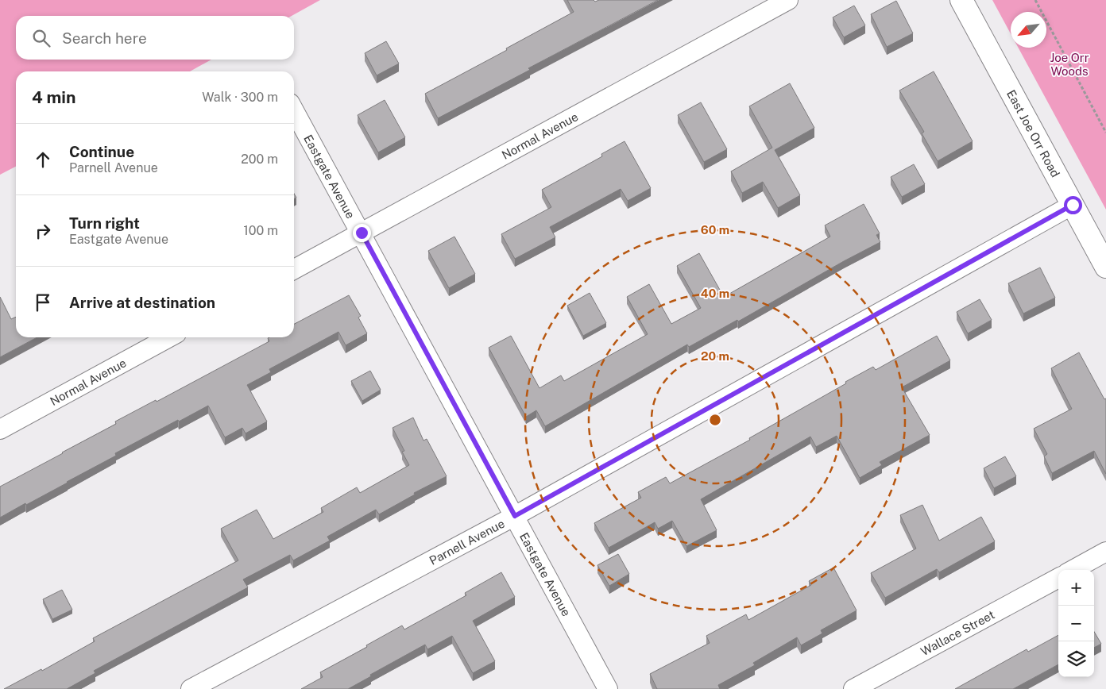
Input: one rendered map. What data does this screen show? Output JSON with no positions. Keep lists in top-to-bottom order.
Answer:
{
  "streets": {
    "street": [
      "East Joe Orr Road",
      "Normal Avenue",
      "Eastgate Avenue",
      "Parnell Avenue",
      "Wallace Street"
    ]
  },
  "crossings": [
    ["East Joe Orr Road", "Parnell Avenue"],
    ["Normal Avenue", "Eastgate Avenue"],
    ["Eastgate Avenue", "Parnell Avenue"]
  ],
  "parks": ["Joe Orr Woods"],
  "north": "bottom left",
  "page": {
    "search": "Search here",
    "heading": ["4 min", "Walk · 300 m"],
    "list": [
      ["Continue", "Parnell Avenue", "200 m"],
      ["Turn right", "Eastgate Avenue", "100 m"],
      "Arrive at destination"
    ],
    "map_buttons": ["+", "−"]
  },
  "rings": ["60 m", "40 m", "20 m"]
}
